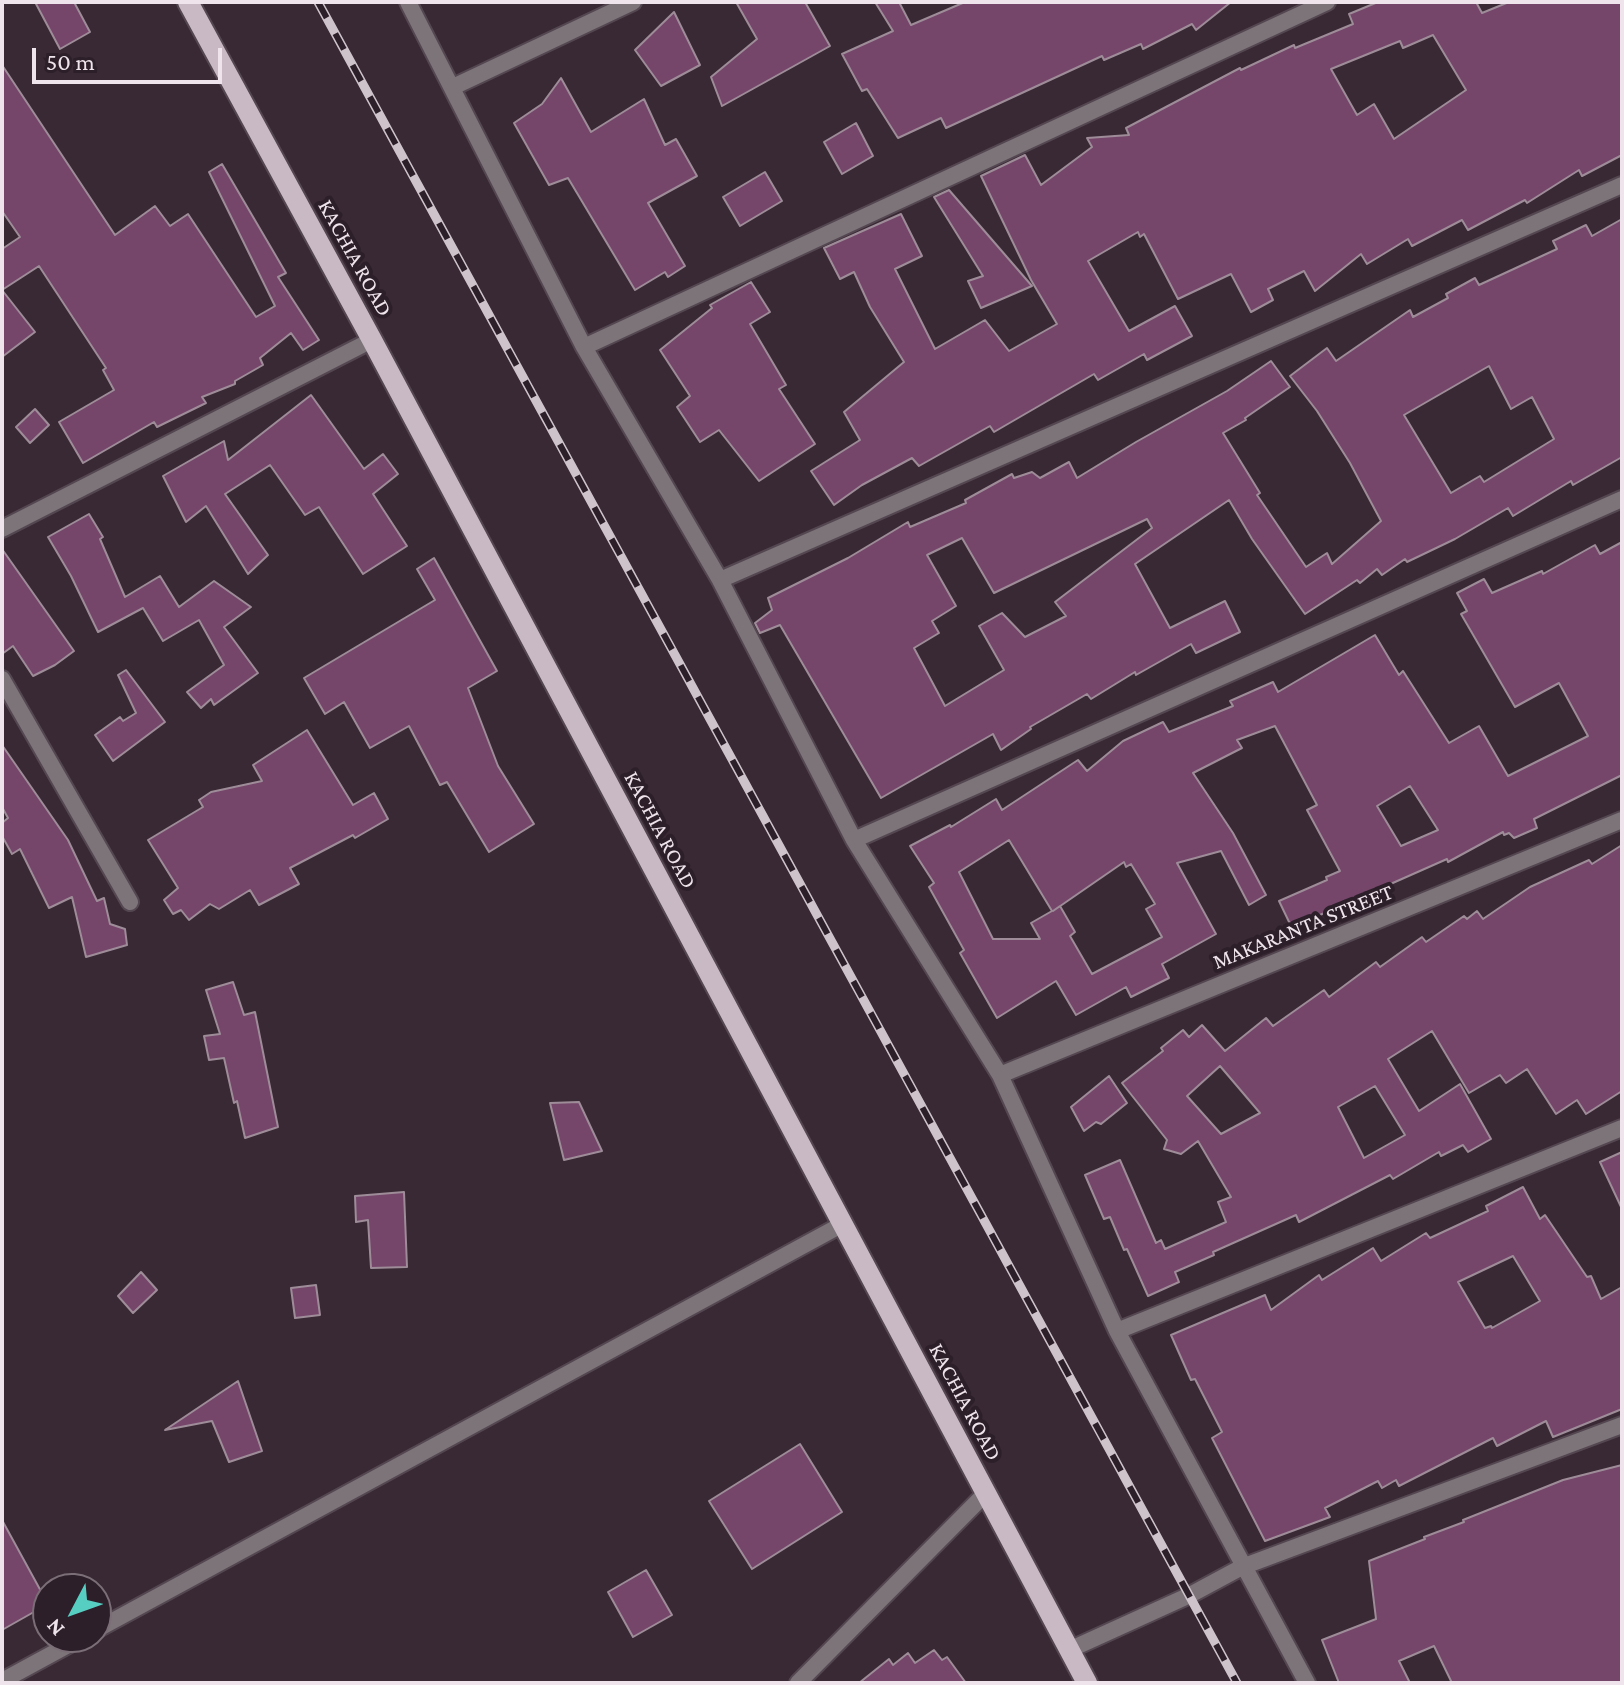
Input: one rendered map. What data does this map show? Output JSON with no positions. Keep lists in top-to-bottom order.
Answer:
{
  "streets": {
    "main road": ["KACHIA ROAD"],
    "street": ["MAKARANTA STREET"]
  },
  "scale_bar": "50 m",
  "north": "bottom left"
}
